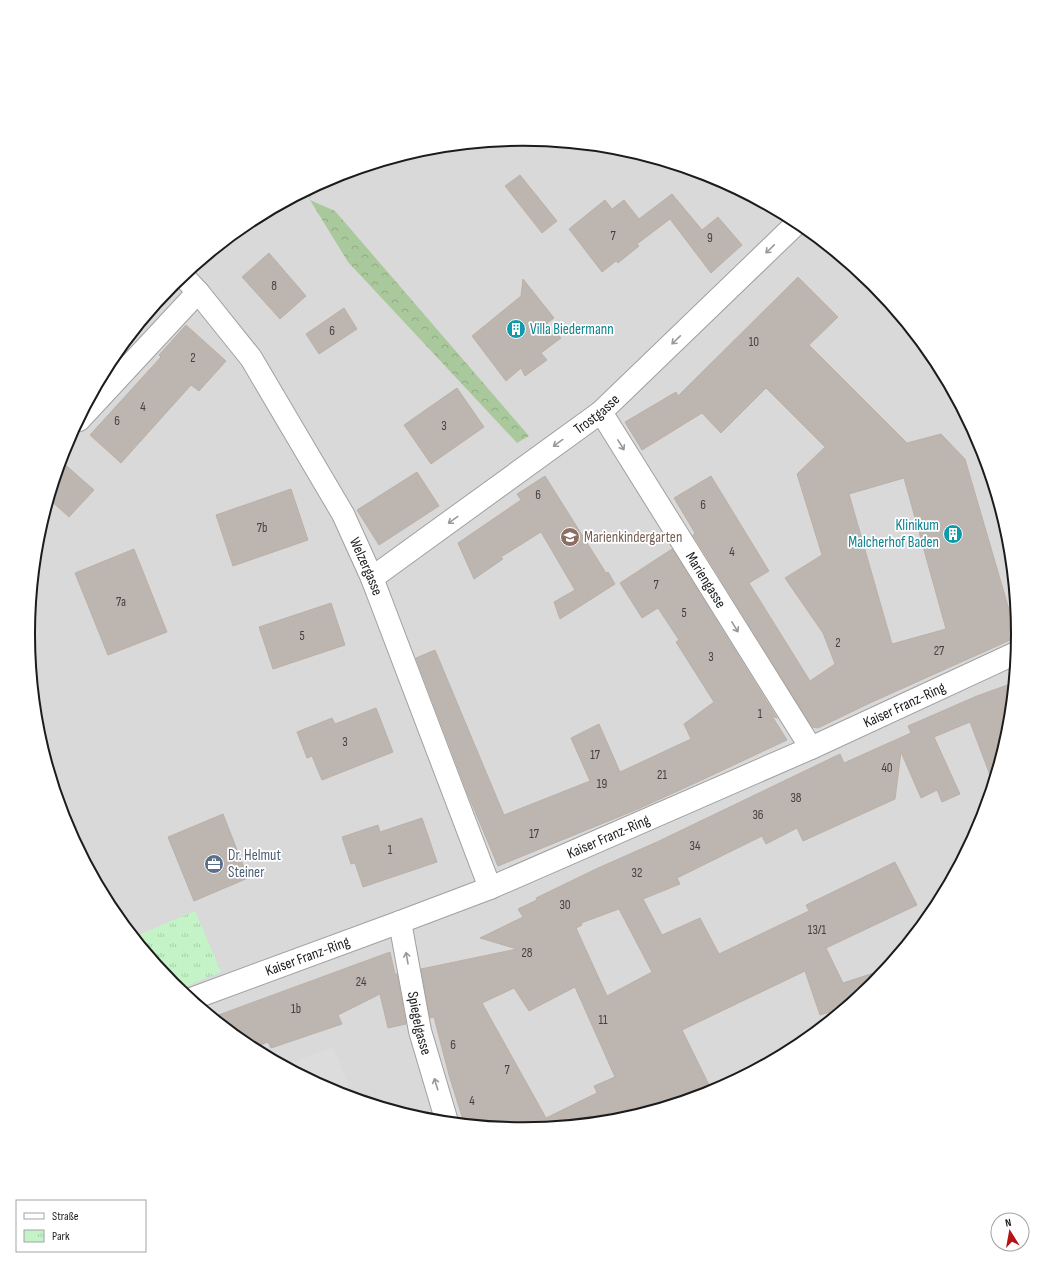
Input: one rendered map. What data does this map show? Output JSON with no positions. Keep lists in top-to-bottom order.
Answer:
{
  "streets": {
    "street": [
      "Trostgasse",
      "Welzergasse",
      "Mariengasse",
      "Kaiser Franz-Ring",
      "Spiegelgasse"
    ]
  },
  "crossings": [
    ["Trostgasse", "Welzergasse"],
    ["Trostgasse", "Mariengasse"],
    ["Welzergasse", "Kaiser Franz-Ring"],
    ["Mariengasse", "Kaiser Franz-Ring"],
    ["Kaiser Franz-Ring", "Spiegelgasse"]
  ],
  "one_way": ["Trostgasse", "Mariengasse", "Spiegelgasse"],
  "places": {
    "building": ["Villa Biedermann", "Klinikum Malcherhof Baden"],
    "school or university": ["Marienkindergarten"],
    "office": ["Dr. Helmut Steiner"]
  },
  "house_numbers": [
    "7",
    "9",
    "8",
    "6",
    "10",
    "2",
    "4",
    "6",
    "3",
    "6",
    "6",
    "7b",
    "4",
    "7",
    "7a",
    "5",
    "5",
    "2",
    "27",
    "3",
    "1",
    "3",
    "17",
    "40",
    "21",
    "19",
    "38",
    "36",
    "17",
    "34",
    "1",
    "32",
    "30",
    "13/1",
    "28",
    "24",
    "1b",
    "11",
    "6",
    "7",
    "4"
  ],
  "legend": ["Straße", "Park"],
  "north": "top"
}
